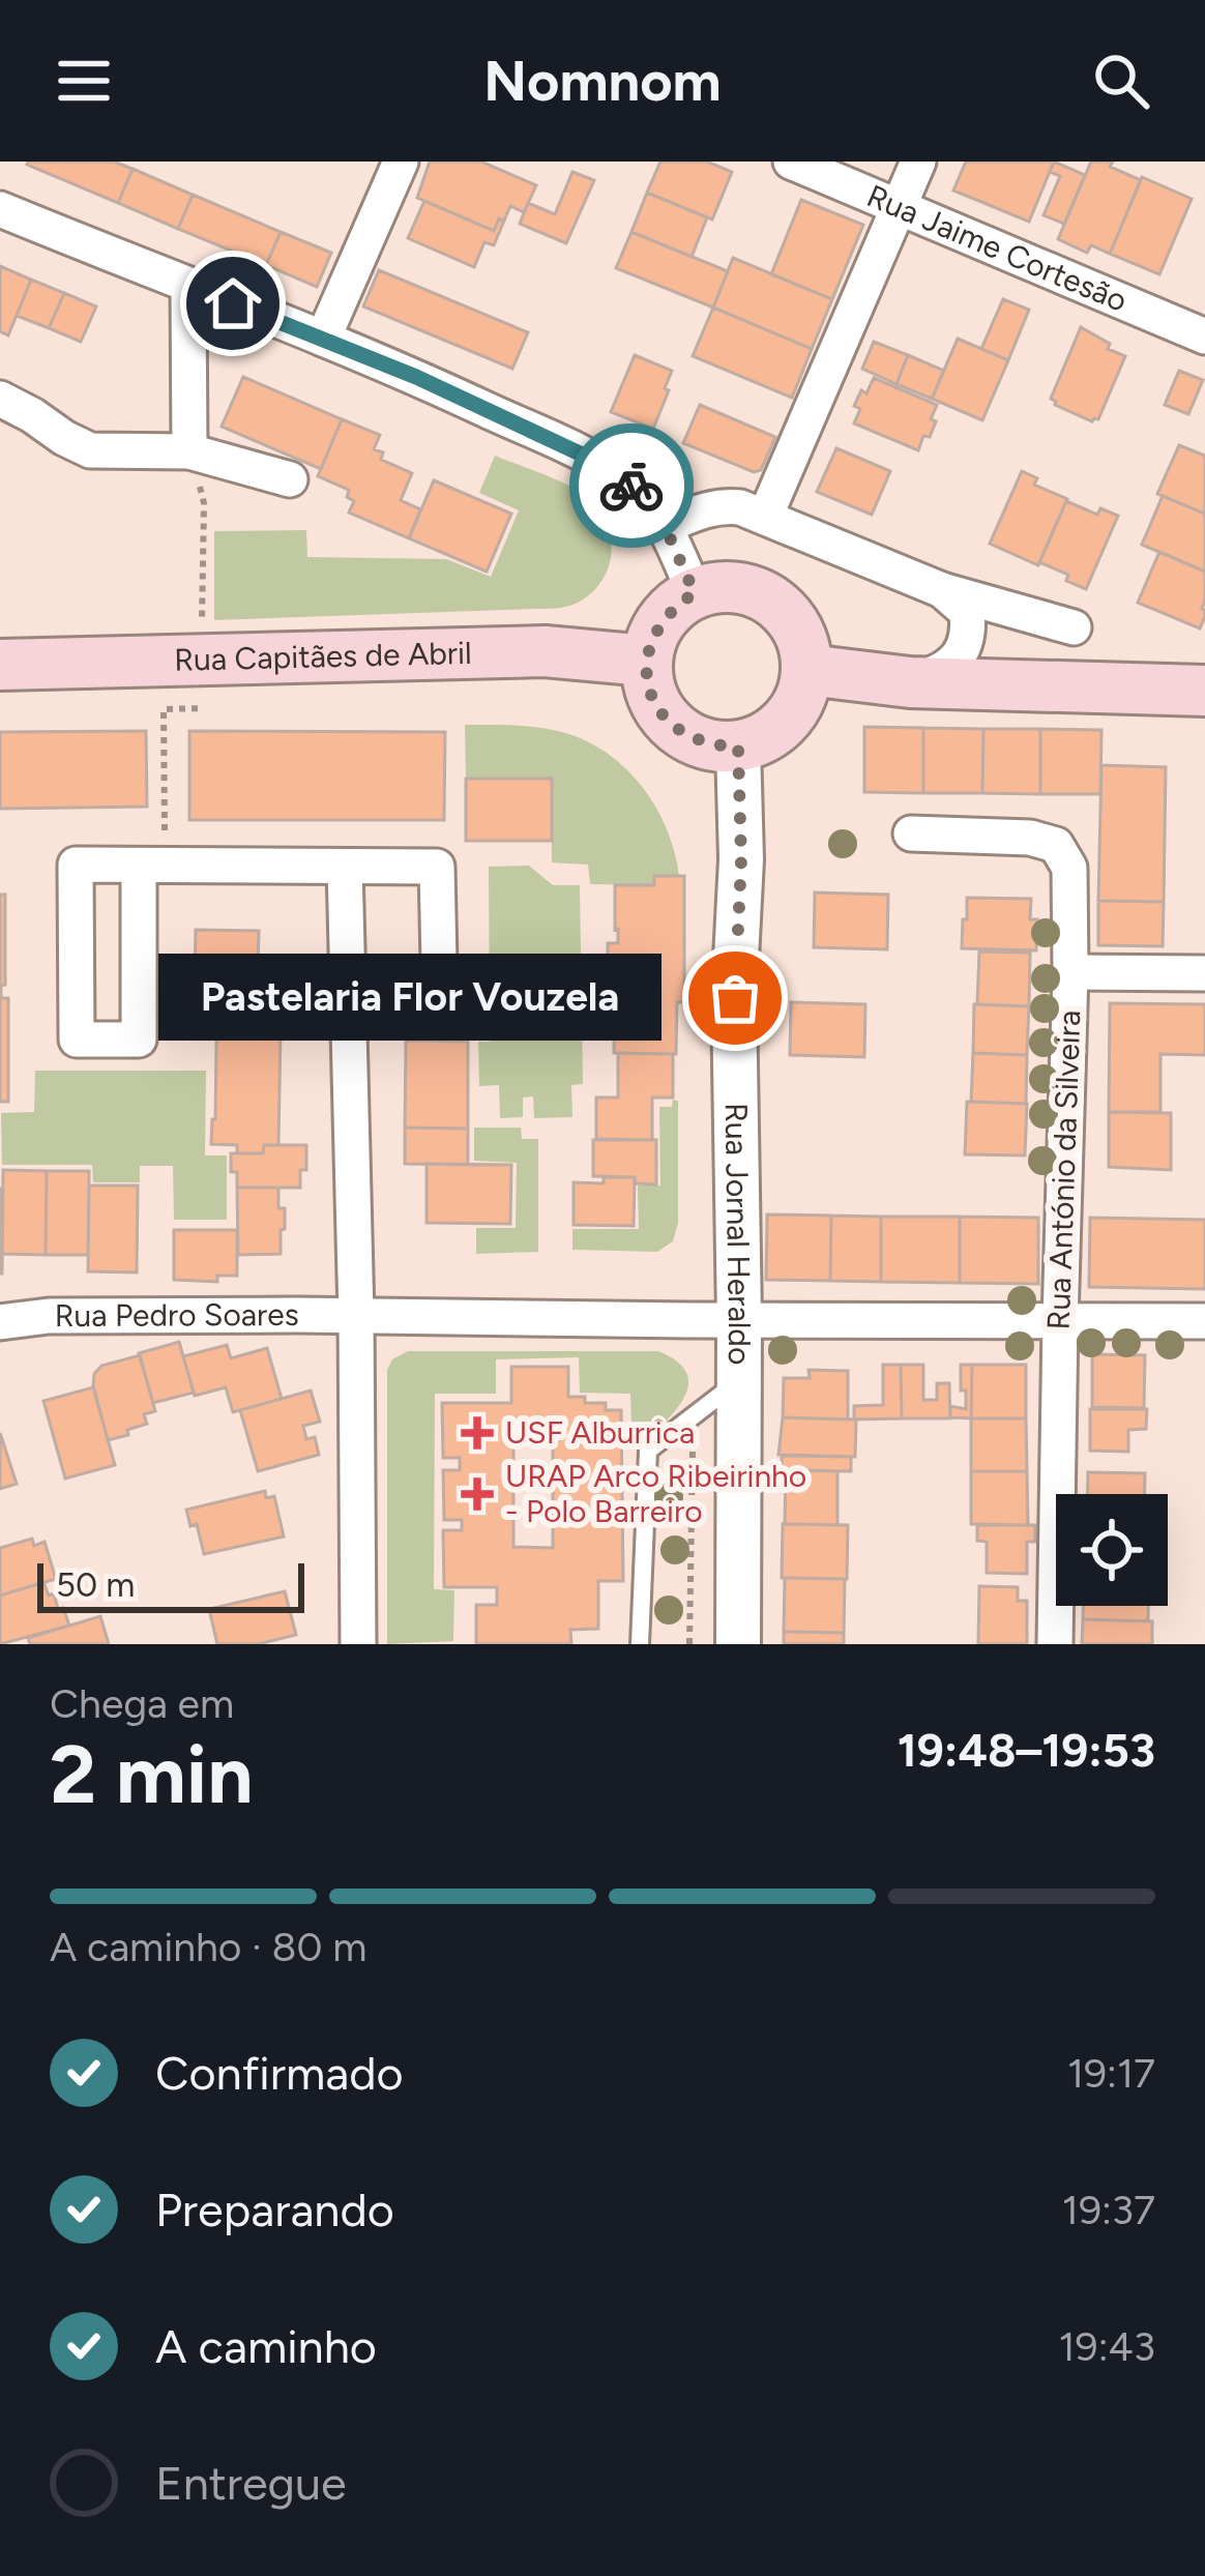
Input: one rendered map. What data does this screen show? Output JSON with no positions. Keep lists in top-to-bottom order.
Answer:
{
  "streets": {
    "main road": ["Rua Capitães de Abril"],
    "street": [
      "Rua Jaime Cortesão",
      "Rua António da Silveira",
      "Rua Jornal Heraldo",
      "Rua Pedro Soares"
    ]
  },
  "crossings": [
    ["Rua Capitães de Abril", "Rua Jornal Heraldo"],
    ["Rua António da Silveira", "Rua Pedro Soares"],
    ["Rua Jornal Heraldo", "Rua Pedro Soares"]
  ],
  "places": {
    "other": ["Pastelaria Flor Vouzela"],
    "health": ["USF Alburrica", "URAP Arco Ribeirinho - Polo Barreiro"]
  },
  "scale_bar": "50 m",
  "page": {
    "header": "Nomnom",
    "bubble": "Pastelaria Flor Vouzela",
    "scale": "50 m",
    "heading": ["2 min", "Chega em", "19:48–19:53"],
    "bar": "A caminho · 80 m",
    "list": [
      ["Confirmado", "19:17"],
      ["Preparando", "19:37"],
      ["A caminho", "19:43"],
      "Entregue"
    ]
  }
}
